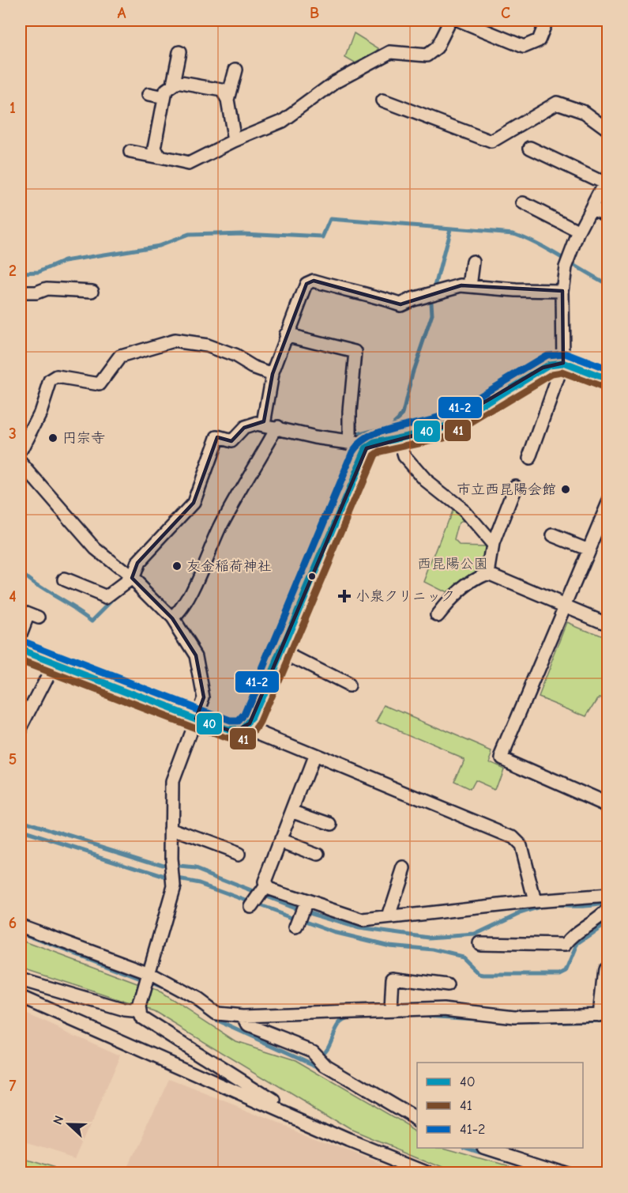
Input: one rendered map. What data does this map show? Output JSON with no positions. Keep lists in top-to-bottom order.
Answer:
{
  "parks": ["西昆陽公園"],
  "places": {
    "other": ["円宗寺", "市立西昆陽会館", "友金稲荷神社"],
    "health": ["小泉クリニック"]
  },
  "lines": ["transit line 41-2", "transit line 40", "transit line 41"],
  "legend": ["40", "41", "41-2"],
  "north": "left",
  "grid": {
    "columns": ["A", "B", "C"],
    "rows": [
      "1",
      "2",
      "3",
      "4",
      "5",
      "6",
      "7"
    ]
  }
}
